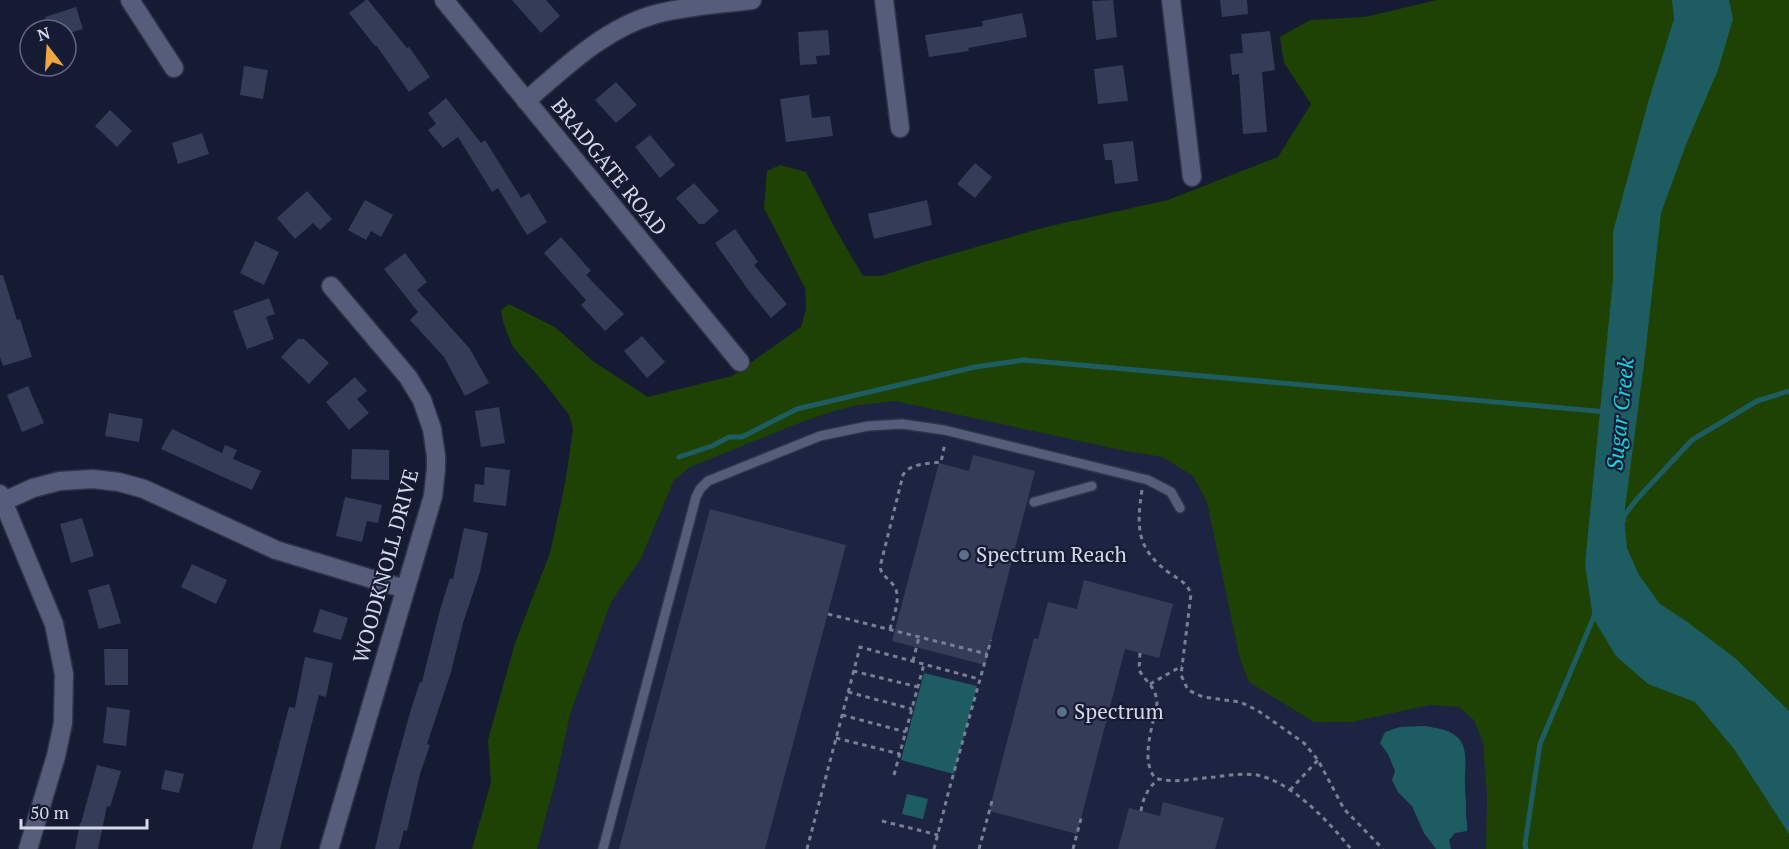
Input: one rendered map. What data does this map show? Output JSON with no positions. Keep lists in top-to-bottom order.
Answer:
{
  "streets": {
    "street": ["BRADGATE ROAD", "WOODKNOLL DRIVE"]
  },
  "water": ["Sugar Creek"],
  "places": ["Spectrum Reach", "Spectrum"],
  "scale_bar": "50 m",
  "north": "top"
}
